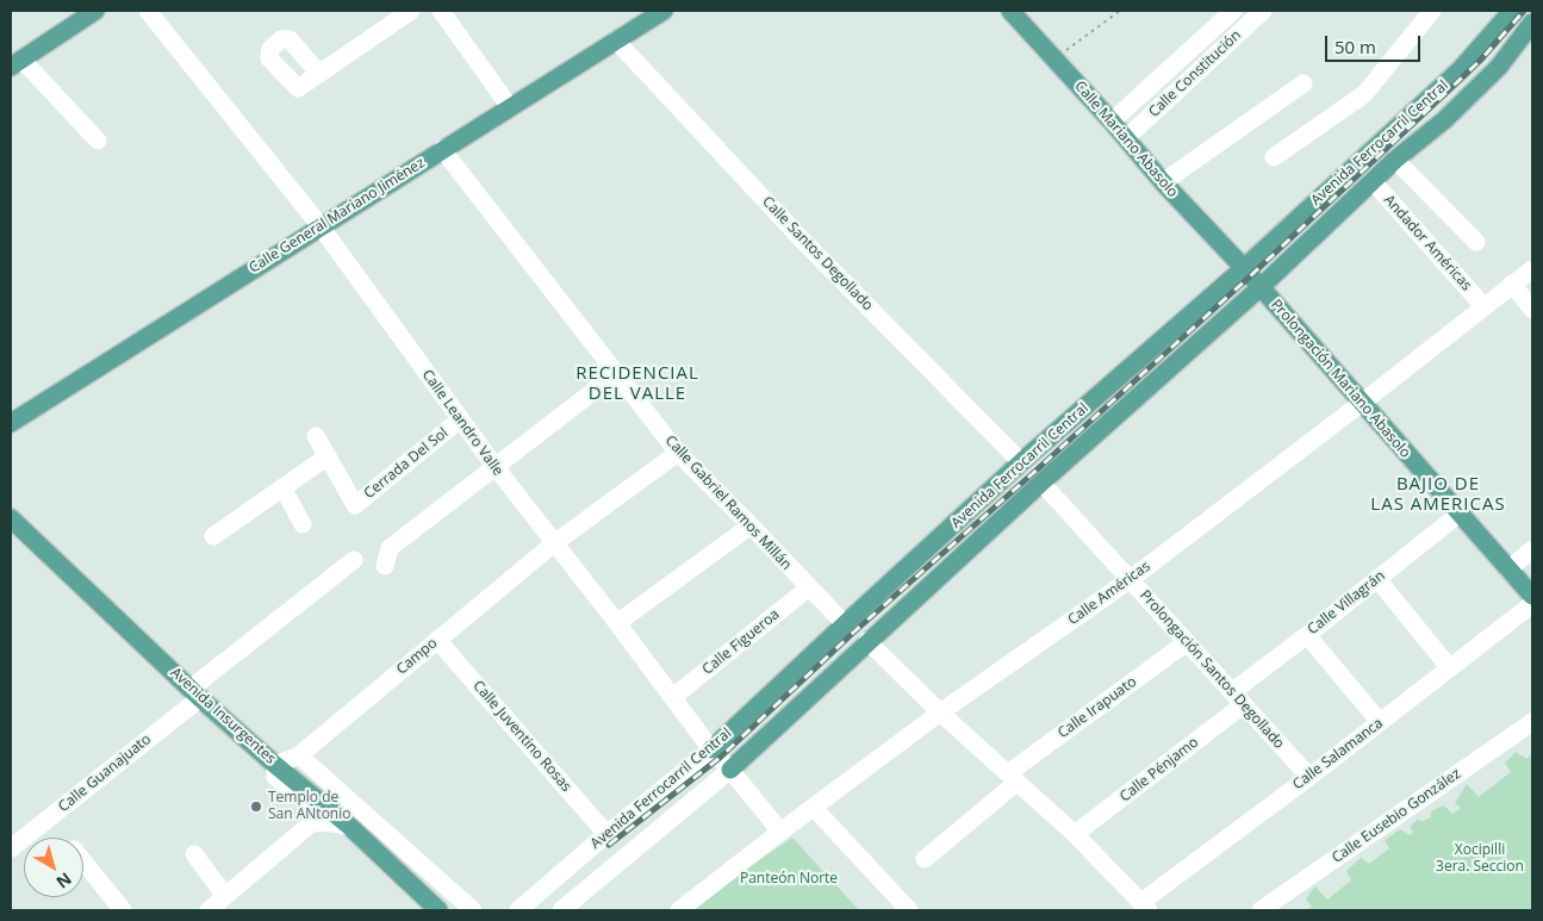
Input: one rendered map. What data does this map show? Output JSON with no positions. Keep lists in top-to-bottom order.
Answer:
{
  "streets": {
    "main road": [
      "Calle Mariano Abasolo",
      "Avenida Ferrocarril Central",
      "Calle General Mariano Jiménez",
      "Prolongación Mariano Abasolo",
      "Avenida Insurgentes"
    ],
    "street": [
      "Calle Constitución",
      "Andador Américas",
      "Calle Santos Degollado",
      "Calle Leandro Valle",
      "Cerrada Del Sol",
      "Calle Gabriel Ramos Millán",
      "Calle Américas",
      "Calle Villagrán",
      "Calle Figueroa",
      "Campo",
      "Prolongación Santos Degollado",
      "Calle Irapuato",
      "Calle Juventino Rosas",
      "Calle Salamanca",
      "Calle Pénjamo",
      "Calle Guanajuato",
      "Calle Eusebio González"
    ]
  },
  "crossings": [
    ["Calle Constitución", "Calle Mariano Abasolo"],
    ["Calle Mariano Abasolo", "Avenida Ferrocarril Central"],
    ["Calle Mariano Abasolo", "Prolongación Mariano Abasolo"],
    ["Avenida Ferrocarril Central", "Andador Américas"],
    ["Avenida Ferrocarril Central", "Calle Santos Degollado"],
    ["Avenida Ferrocarril Central", "Prolongación Mariano Abasolo"],
    ["Avenida Ferrocarril Central", "Calle Leandro Valle"],
    ["Avenida Ferrocarril Central", "Calle Gabriel Ramos Millán"],
    ["Avenida Ferrocarril Central", "Prolongación Santos Degollado"],
    ["Avenida Ferrocarril Central", "Calle Juventino Rosas"],
    ["Calle General Mariano Jiménez", "Calle Santos Degollado"],
    ["Calle General Mariano Jiménez", "Calle Leandro Valle"],
    ["Calle General Mariano Jiménez", "Calle Gabriel Ramos Millán"],
    ["Andador Américas", "Calle Américas"],
    ["Prolongación Mariano Abasolo", "Calle Américas"],
    ["Prolongación Mariano Abasolo", "Calle Villagrán"],
    ["Calle Leandro Valle", "Cerrada Del Sol"],
    ["Calle Leandro Valle", "Calle Américas"],
    ["Calle Leandro Valle", "Calle Figueroa"],
    ["Calle Leandro Valle", "Campo"],
    ["Calle Gabriel Ramos Millán", "Calle Figueroa"],
    ["Calle Gabriel Ramos Millán", "Campo"],
    ["Calle Américas", "Prolongación Santos Degollado"],
    ["Calle Villagrán", "Prolongación Santos Degollado"],
    ["Calle Villagrán", "Calle Pénjamo"],
    ["Campo", "Avenida Insurgentes"],
    ["Campo", "Calle Juventino Rosas"],
    ["Prolongación Santos Degollado", "Calle Irapuato"],
    ["Prolongación Santos Degollado", "Calle Salamanca"],
    ["Prolongación Santos Degollado", "Calle Pénjamo"],
    ["Avenida Insurgentes", "Calle Guanajuato"]
  ],
  "districts": ["RECIDENCIAL DEL VALLE", "BAJIO DE LAS AMERICAS"],
  "parks": ["Xocipilli 3era. Seccion", "Panteón Norte"],
  "places": ["Templo de San ANtonio"],
  "scale_bar": "50 m",
  "north": "bottom right"
}
